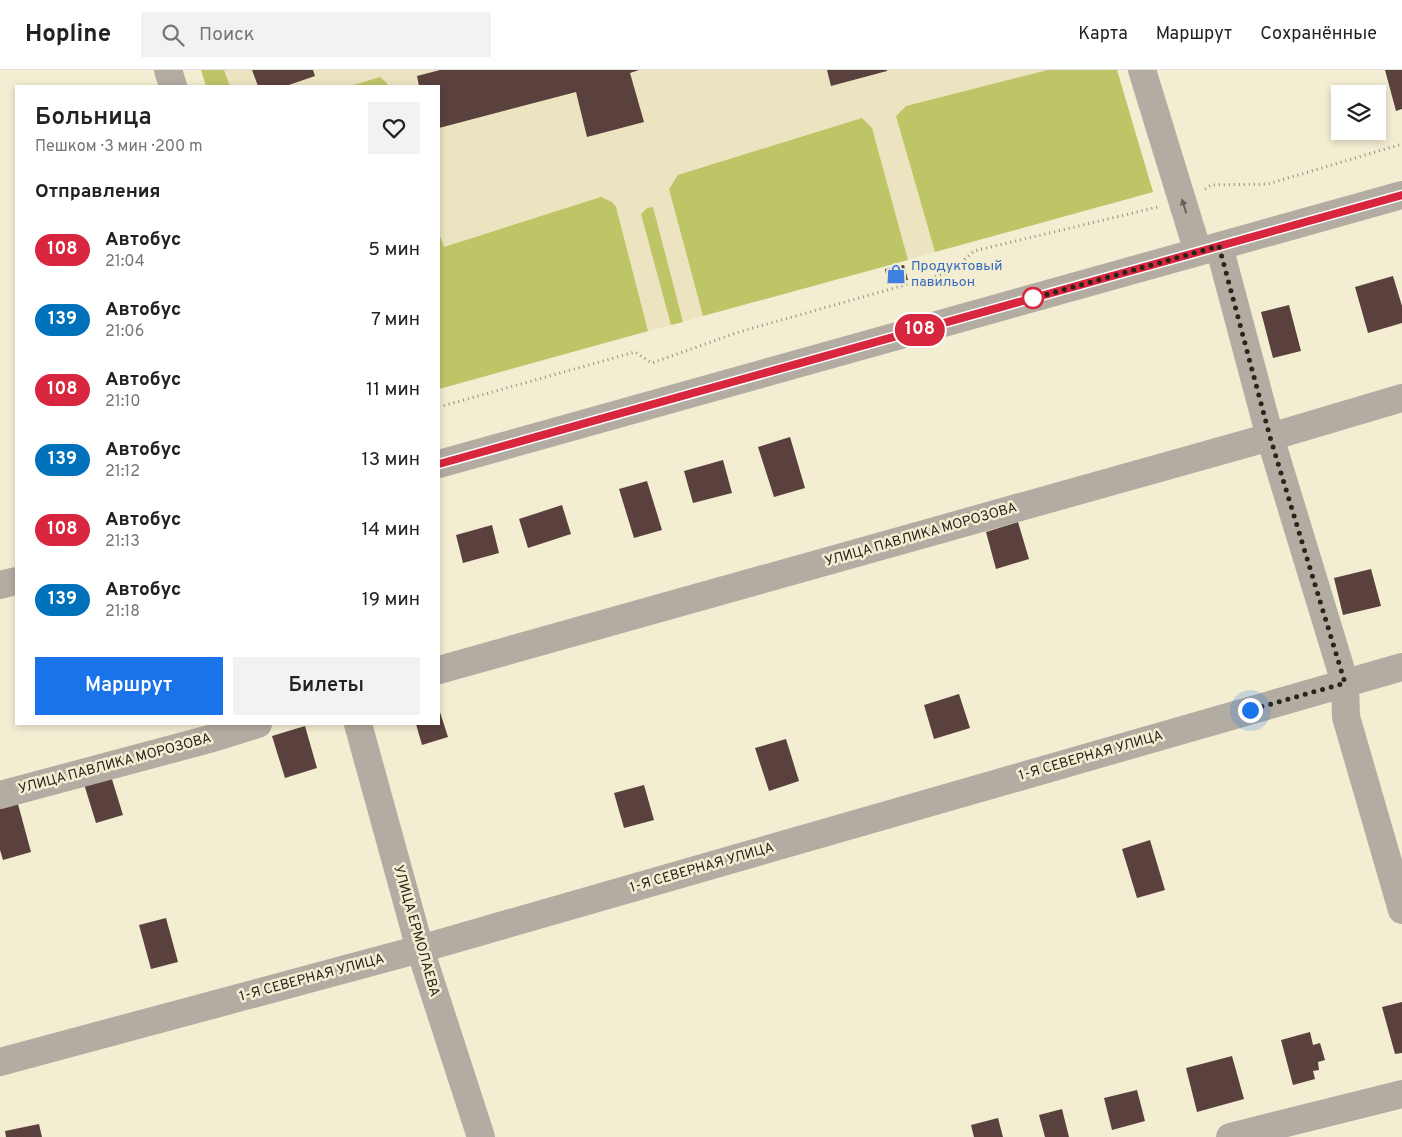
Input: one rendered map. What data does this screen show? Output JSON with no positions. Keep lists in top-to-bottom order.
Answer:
{
  "streets": {
    "street": ["УЛИЦА ПАВЛИКА МОРОЗОВА", "1-Я СЕВЕРНАЯ УЛИЦА", "УЛИЦА ЕРМОЛАЕВА"]
  },
  "crossings": [
    ["1-Я СЕВЕРНАЯ УЛИЦА", "УЛИЦА ЕРМОЛАЕВА"]
  ],
  "places": {
    "shop": ["Продуктовый павильон"]
  },
  "lines": ["bus line 108"],
  "page": {
    "header": "Hopline",
    "search": "Поиск",
    "nav": ["Карта", "Маршрут", "Сохранённые"],
    "on_map": "108",
    "heading": [
      ["Больница", "Пешком · 3 мин · 200 m"],
      "Отправления"
    ],
    "list": [
      {
        "mark": "108",
        "name": "Автобус",
        "note": "21:04",
        "value": "5 мин"
      },
      {
        "mark": "139",
        "name": "Автобус",
        "note": "21:06",
        "value": "7 мин"
      },
      {
        "mark": "108",
        "name": "Автобус",
        "note": "21:10",
        "value": "11 мин"
      },
      {
        "mark": "139",
        "name": "Автобус",
        "note": "21:12",
        "value": "13 мин"
      },
      {
        "mark": "108",
        "name": "Автобус",
        "note": "21:13",
        "value": "14 мин"
      },
      {
        "mark": "139",
        "name": "Автобус",
        "note": "21:18",
        "value": "19 мин"
      }
    ],
    "buttons": ["Маршрут", "Билеты"]
  }
}
